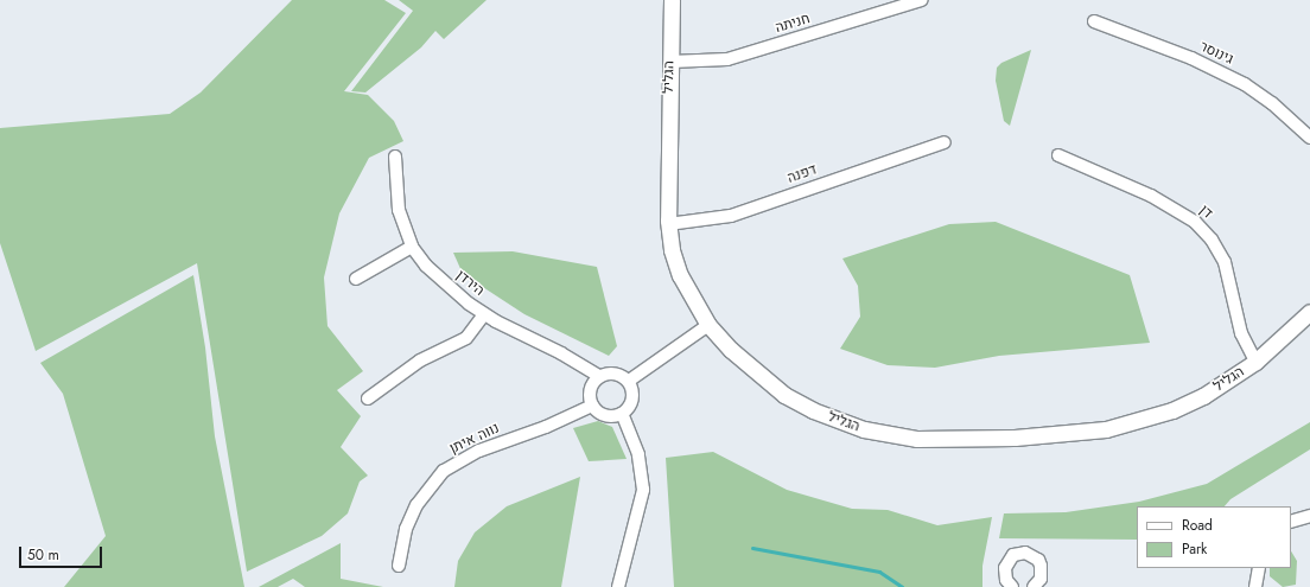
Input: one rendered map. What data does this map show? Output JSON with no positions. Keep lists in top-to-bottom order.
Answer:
{
  "streets": {
    "street": [
      "חניתה",
      "גינוסר",
      "הגליל",
      "דפנה",
      "דן",
      "הירדן",
      "נווה איתן"
    ]
  },
  "crossings": [
    ["חניתה", "הגליל"],
    ["הגליל", "דפנה"],
    ["הגליל", "דן"],
    ["הירדן", "נווה איתן"]
  ],
  "legend": ["Road", "Park"],
  "scale_bar": "50 m"
}
